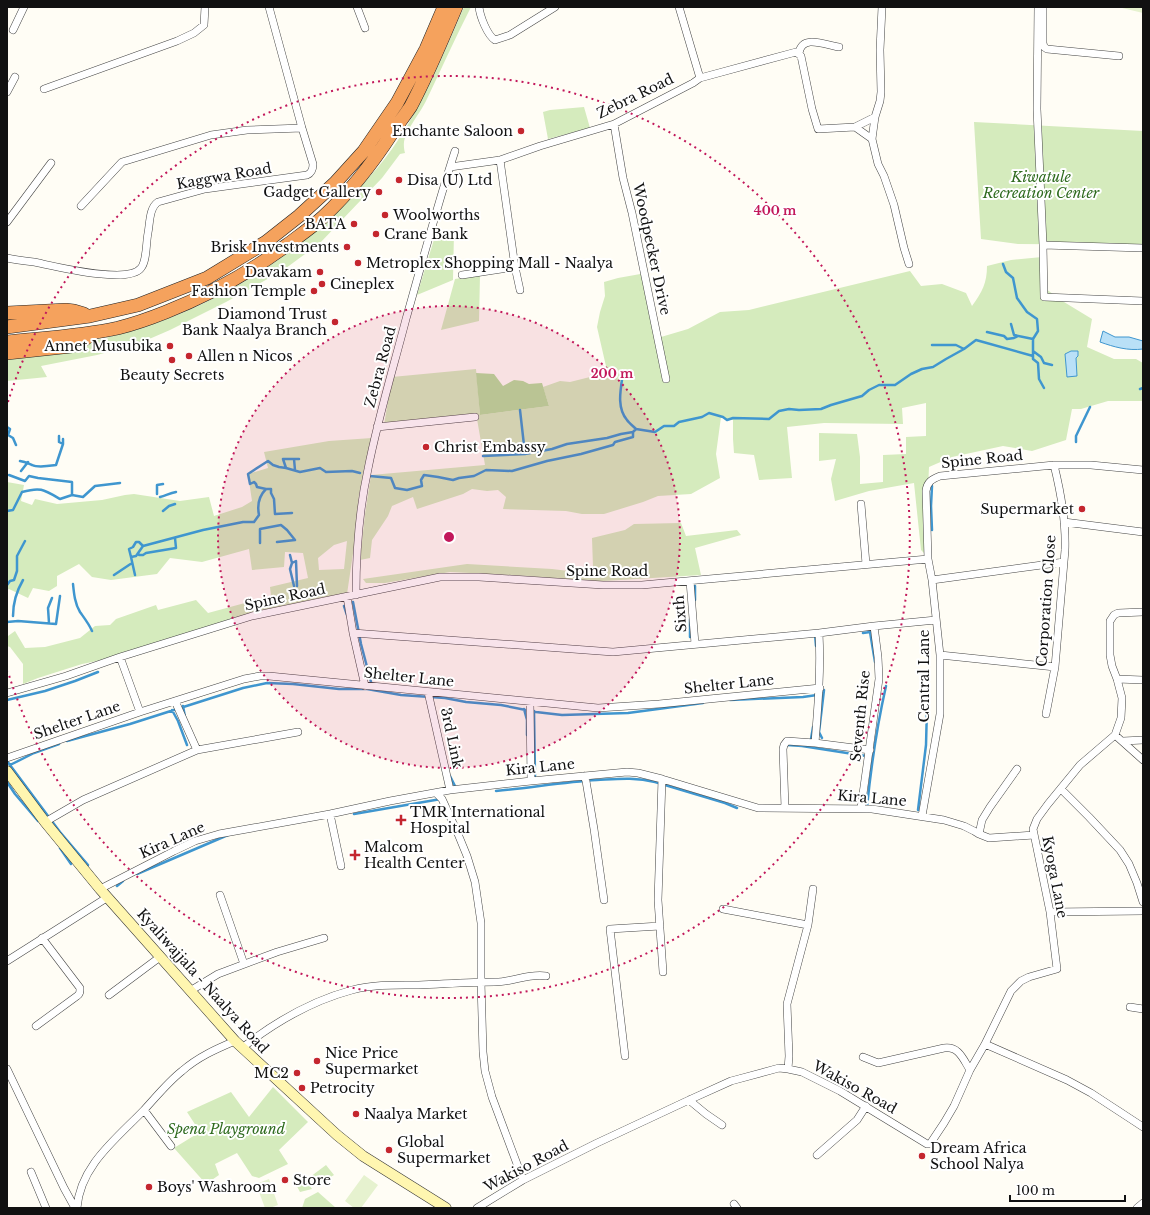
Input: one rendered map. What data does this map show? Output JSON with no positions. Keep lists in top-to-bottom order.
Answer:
{
  "streets": {
    "main road": ["Kyaliwajjala - Naalya Road"],
    "street": [
      "Zebra Road",
      "Kaggwa Road",
      "Woodpecker Drive",
      "Spine Road",
      "Corporation Close",
      "Sixth",
      "Central Lane",
      "Shelter Lane",
      "Seventh Rise",
      "3rd Link",
      "Kira Lane",
      "Kyoga Lane",
      "Wakiso Road"
    ]
  },
  "crossings": [
    ["Zebra Road", "Woodpecker Drive"],
    ["Zebra Road", "Spine Road"],
    ["Spine Road", "Corporation Close"],
    ["Spine Road", "Sixth"],
    ["Spine Road", "Central Lane"],
    ["Central Lane", "Kira Lane"],
    ["Shelter Lane", "3rd Link"],
    ["Seventh Rise", "Kira Lane"],
    ["3rd Link", "Kira Lane"],
    ["Kira Lane", "Kyoga Lane"],
    ["Kira Lane", "Kyaliwajjala - Naalya Road"],
    ["Kyoga Lane", "Wakiso Road"]
  ],
  "parks": ["Kiwatule Recreation Center", "Spena Playground"],
  "places": {
    "other": [
      "Enchante Saloon",
      "Disa (U) Ltd",
      "Gadget Gallery",
      "Woolworths",
      "BATA",
      "Crane Bank",
      "Brisk Investments",
      "Metroplex Shopping Mall - Naalya",
      "Davakam",
      "Cineplex",
      "Fashion Temple",
      "Diamond Trust Bank Naalya Branch",
      "Annet Musubika",
      "Allen n Nicos",
      "Beauty Secrets",
      "Christ Embassy",
      "Supermarket",
      "Nice Price Supermarket",
      "MC2",
      "Petrocity",
      "Naalya Market",
      "Global Supermarket",
      "Dream Africa School Nalya",
      "Store",
      "Boys' Washroom"
    ],
    "health": ["TMR International Hospital", "Malcom Health Center"]
  },
  "scale_bar": "100 m",
  "rings": ["400 m", "200 m"]
}
